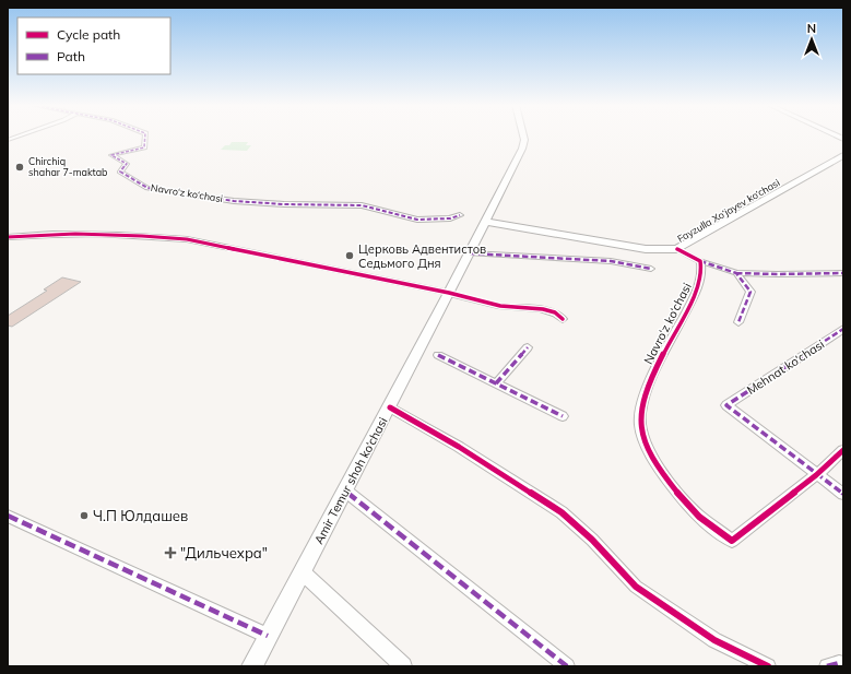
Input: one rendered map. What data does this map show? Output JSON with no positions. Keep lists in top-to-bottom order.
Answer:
{
  "streets": {
    "main road": ["Fayzulla Xo‘jayev ko‘chasi", "Amir Temur shoh ko‘chasi"],
    "street": ["Navro‘z ko‘chasi", "Mehnat ko‘chasi"]
  },
  "crossings": [
    ["Navro‘z ko‘chasi", "Mehnat ko‘chasi"],
    ["Fayzulla Xo‘jayev ko‘chasi", "Amir Temur shoh ko‘chasi"]
  ],
  "places": {
    "other": ["Chirchiq shahar 7-maktab", "Церковь Адвентистов Седьмого Дня", "Ч.П Юлдашев"],
    "health": ["\"Дильчехра\""]
  },
  "legend": ["Cycle path", "Path"],
  "north": "top"
}
